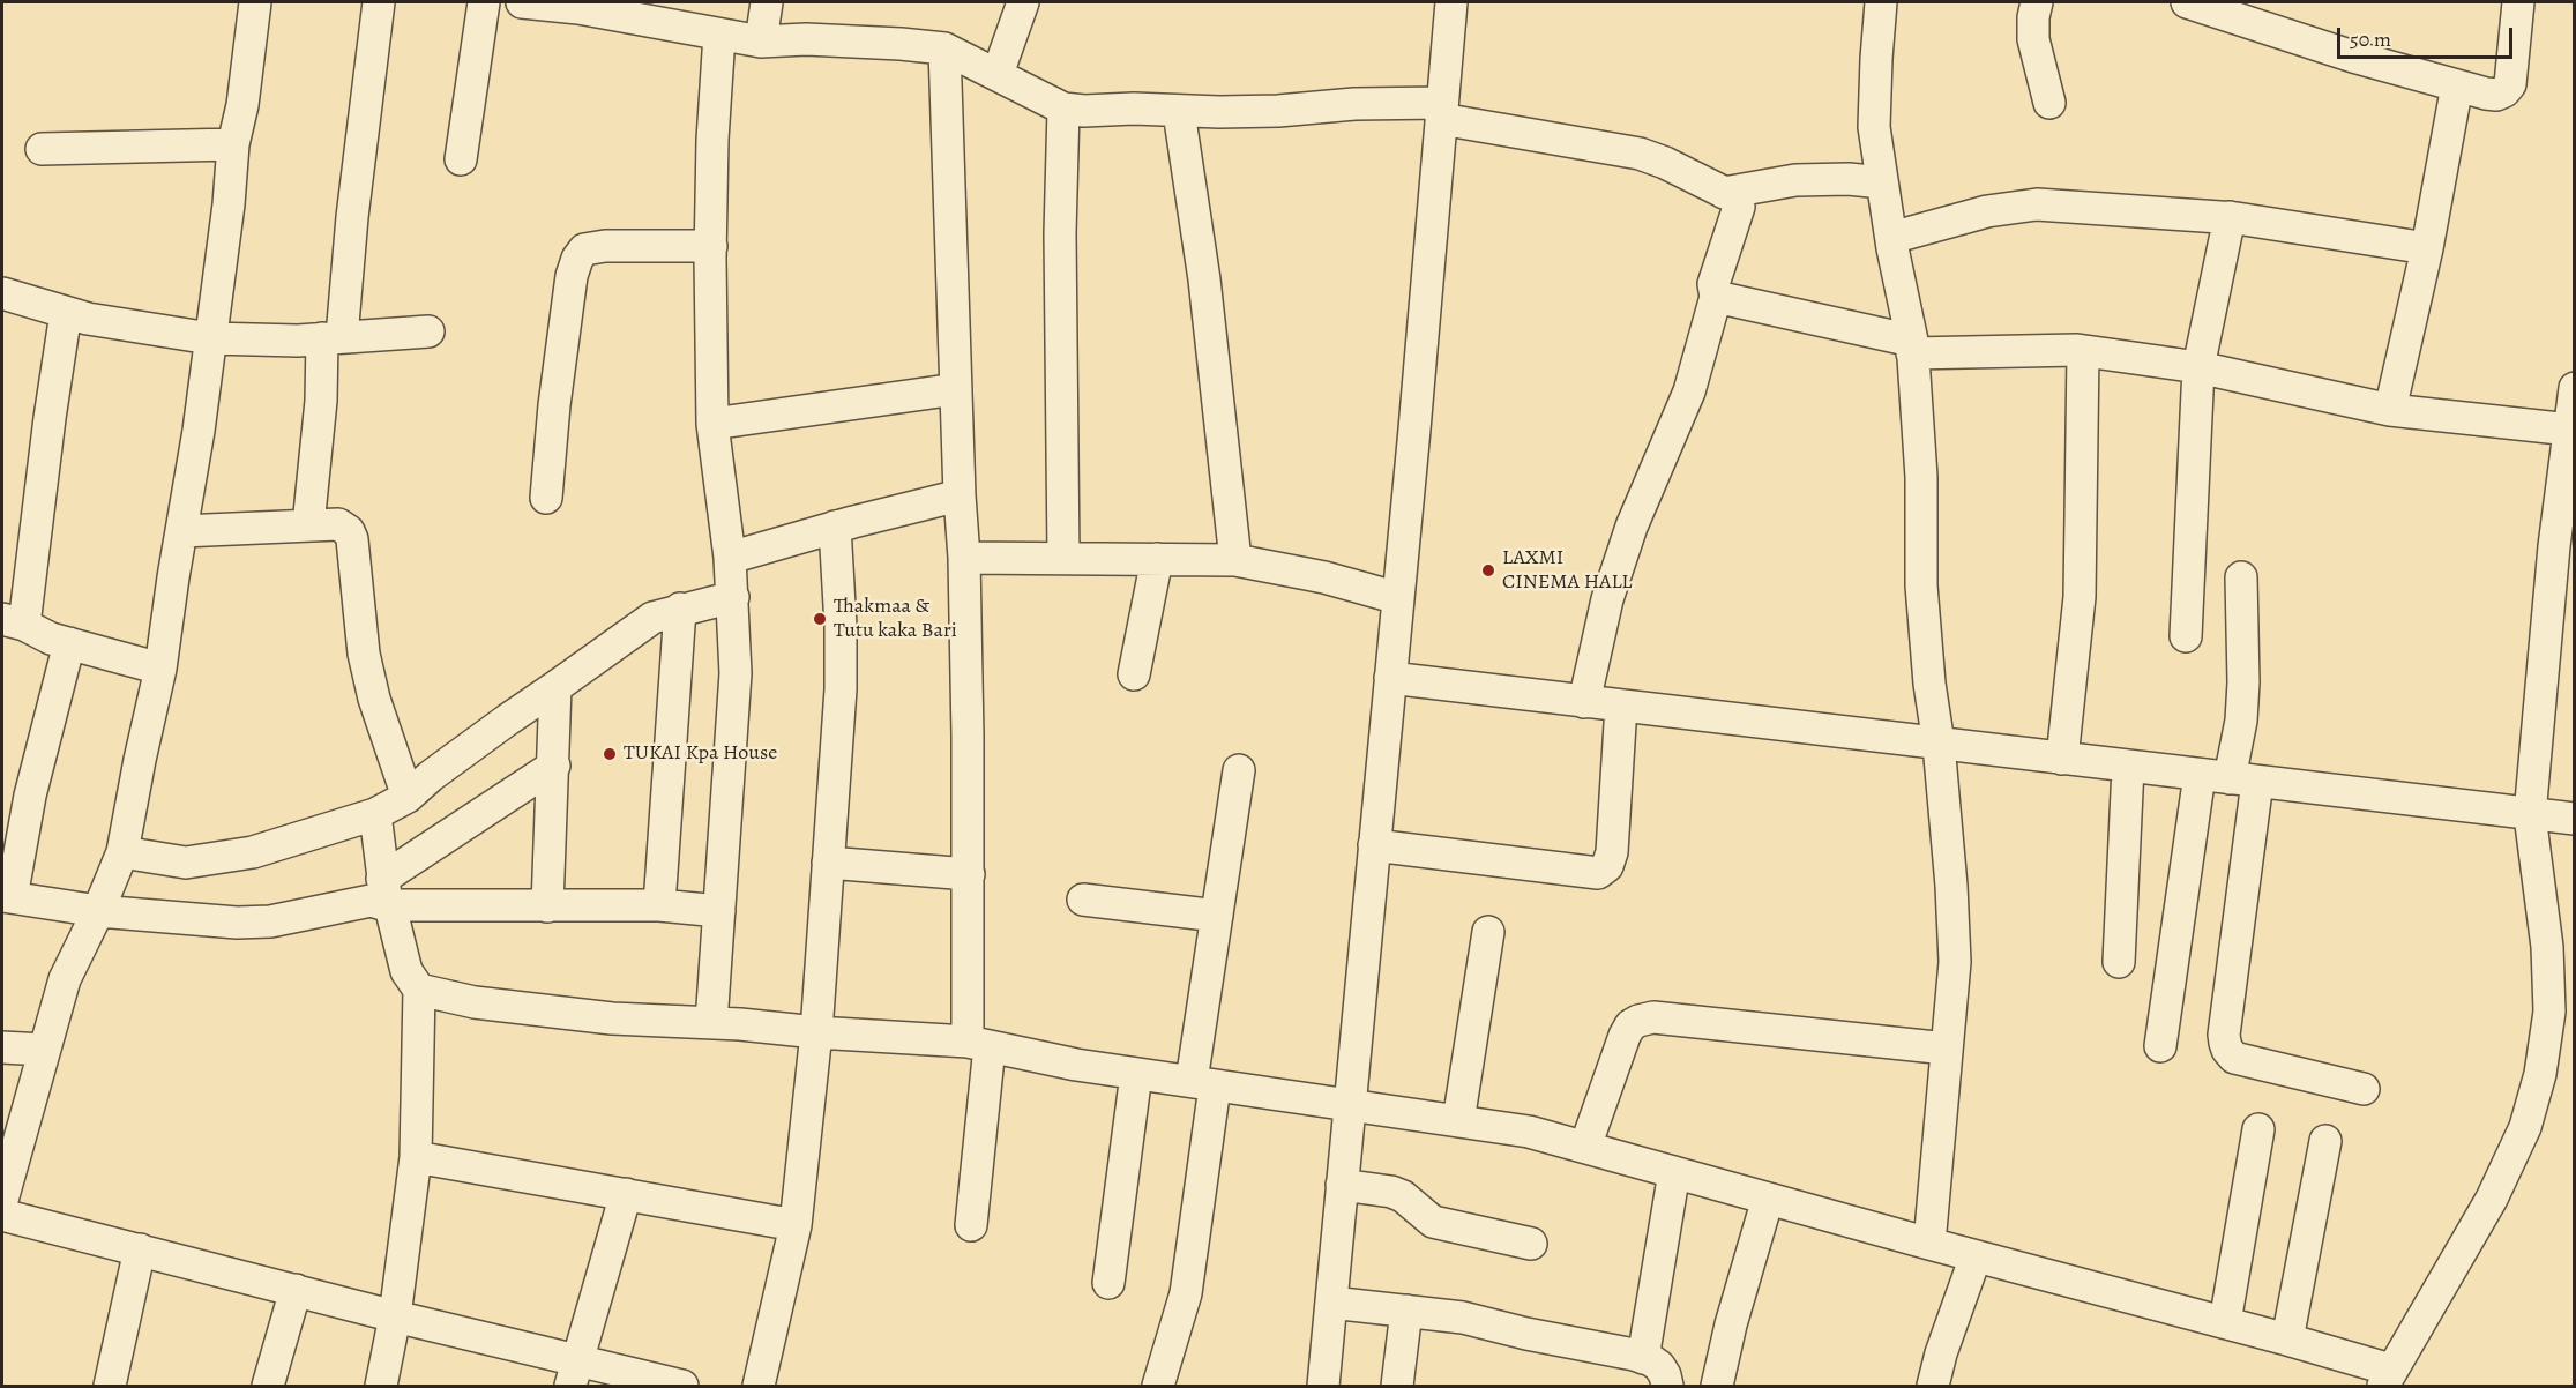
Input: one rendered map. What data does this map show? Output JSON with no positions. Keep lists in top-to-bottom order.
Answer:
{
  "places": ["LAXMI CINEMA HALL", "Thakmaa & Tutu kaka Bari", "TUKAI Kpa House"],
  "scale_bar": "50 m"
}
